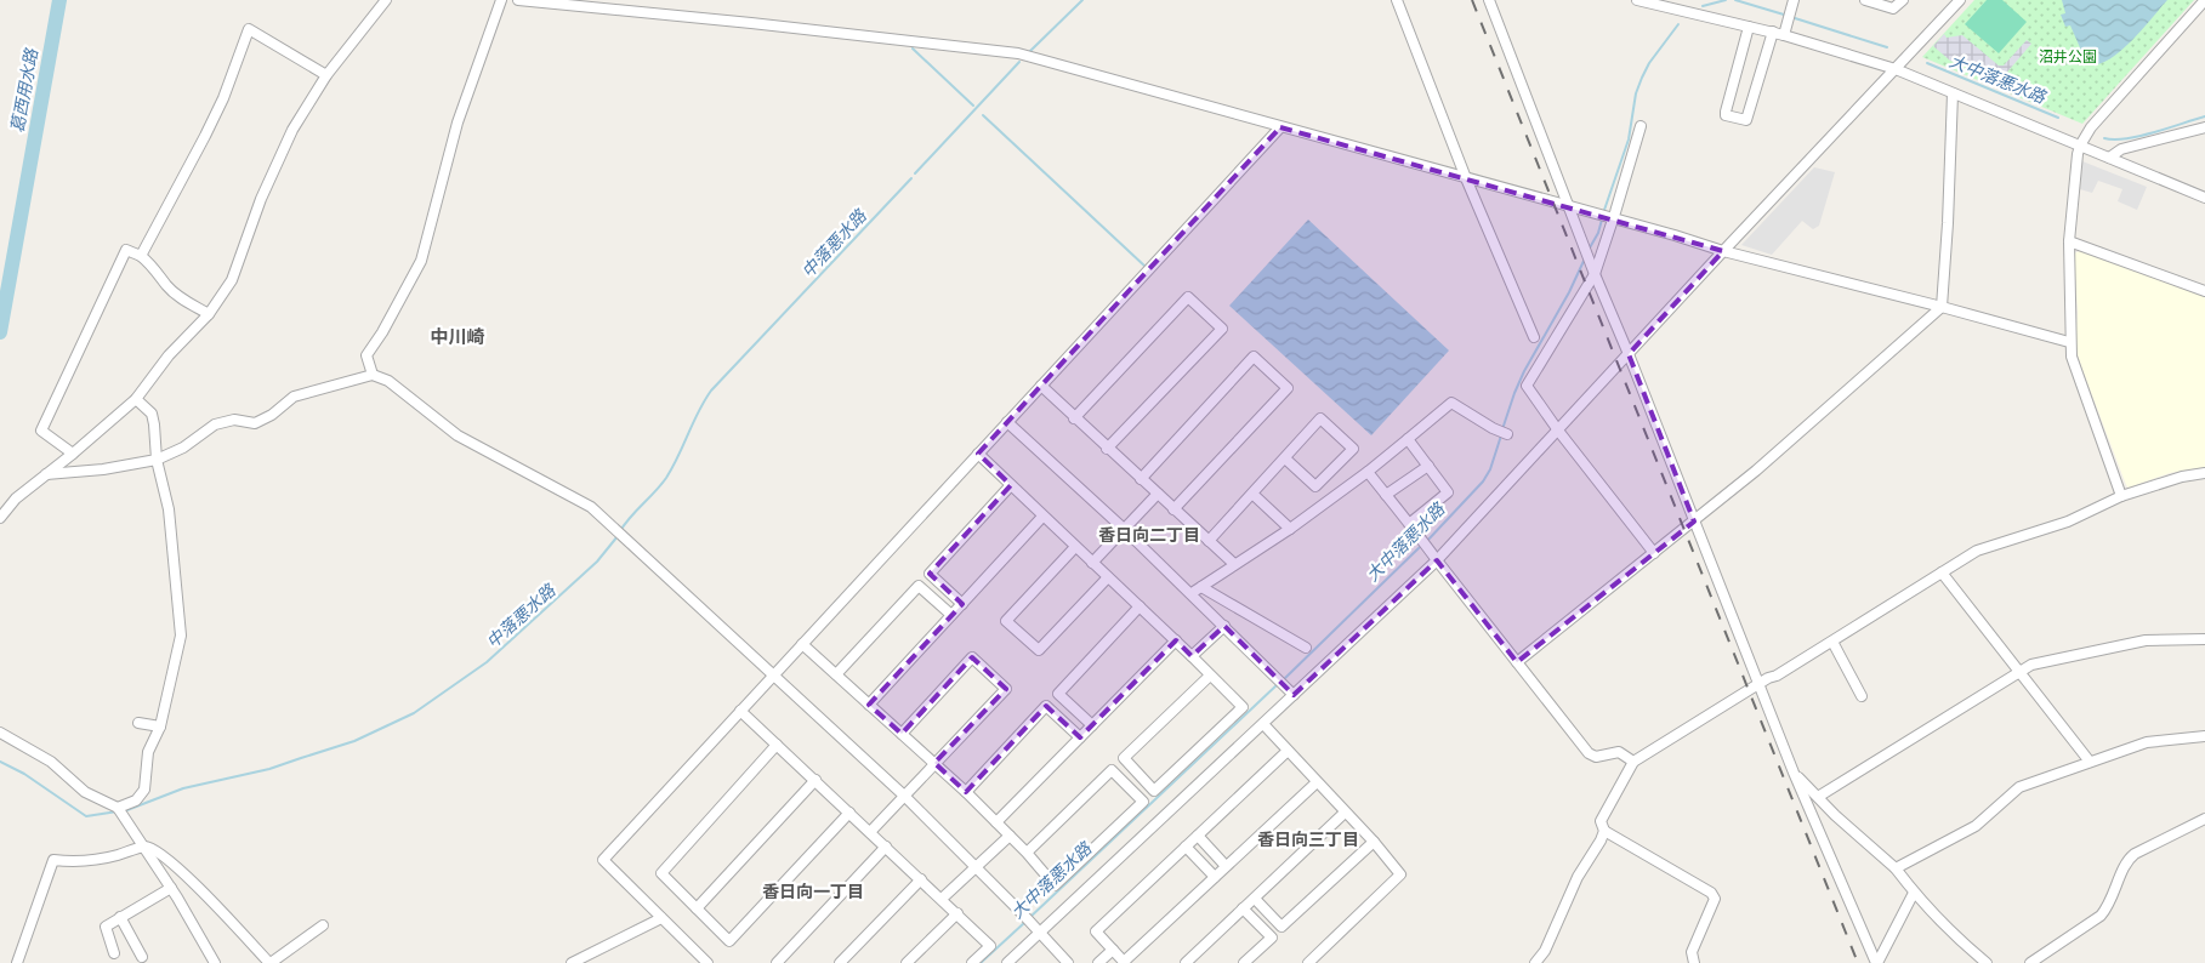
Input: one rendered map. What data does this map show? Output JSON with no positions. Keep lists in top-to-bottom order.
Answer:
{
  "districts": [
    "中川崎",
    "香日向二丁目",
    "香日向三丁目",
    "香日向一丁目"
  ],
  "water": ["大中落悪水路", "葛西用水路", "中落悪水路"],
  "parks": ["沼井公園"]
}
